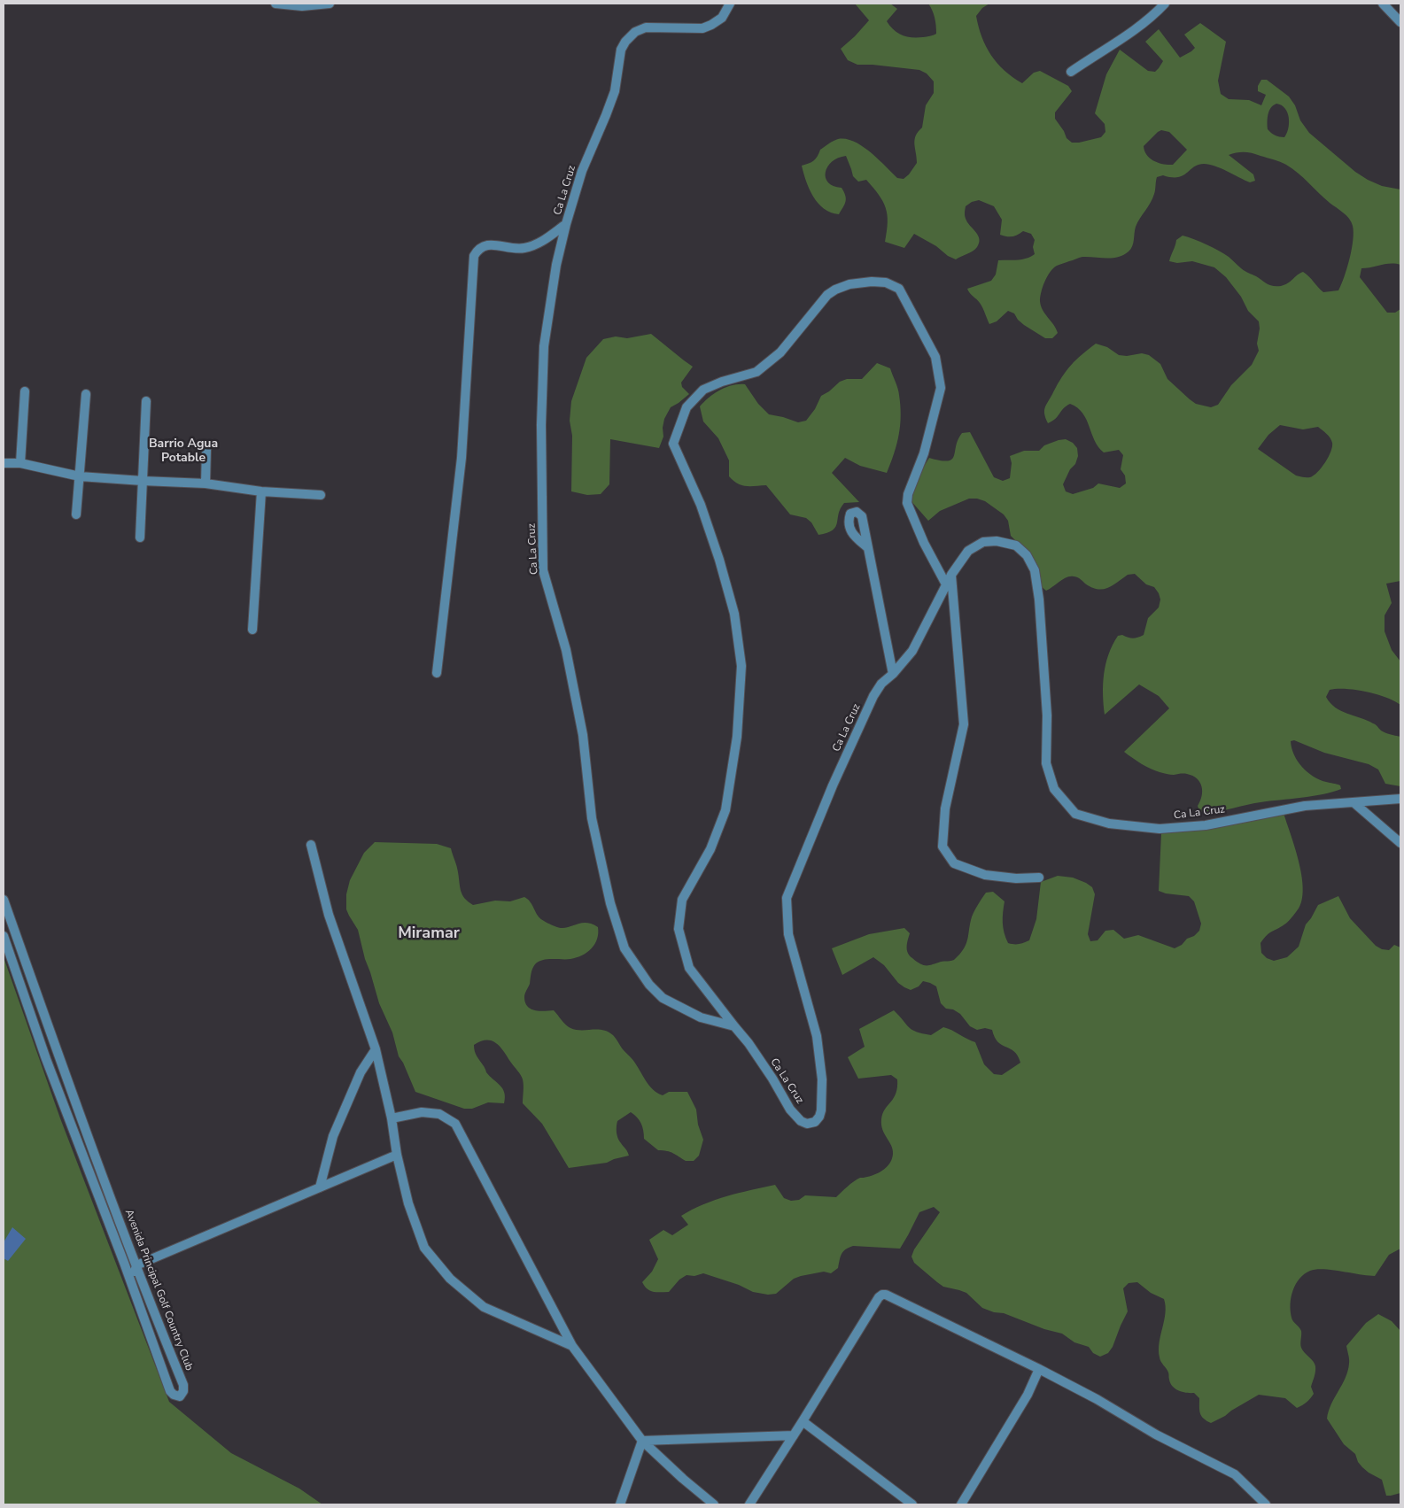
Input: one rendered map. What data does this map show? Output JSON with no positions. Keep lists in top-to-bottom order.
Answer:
{
  "streets": {
    "street": ["Ca La Cruz", "Avenida Principal Golf Country Club"]
  },
  "districts": ["Barrio Agua Potable", "Miramar"]
}
